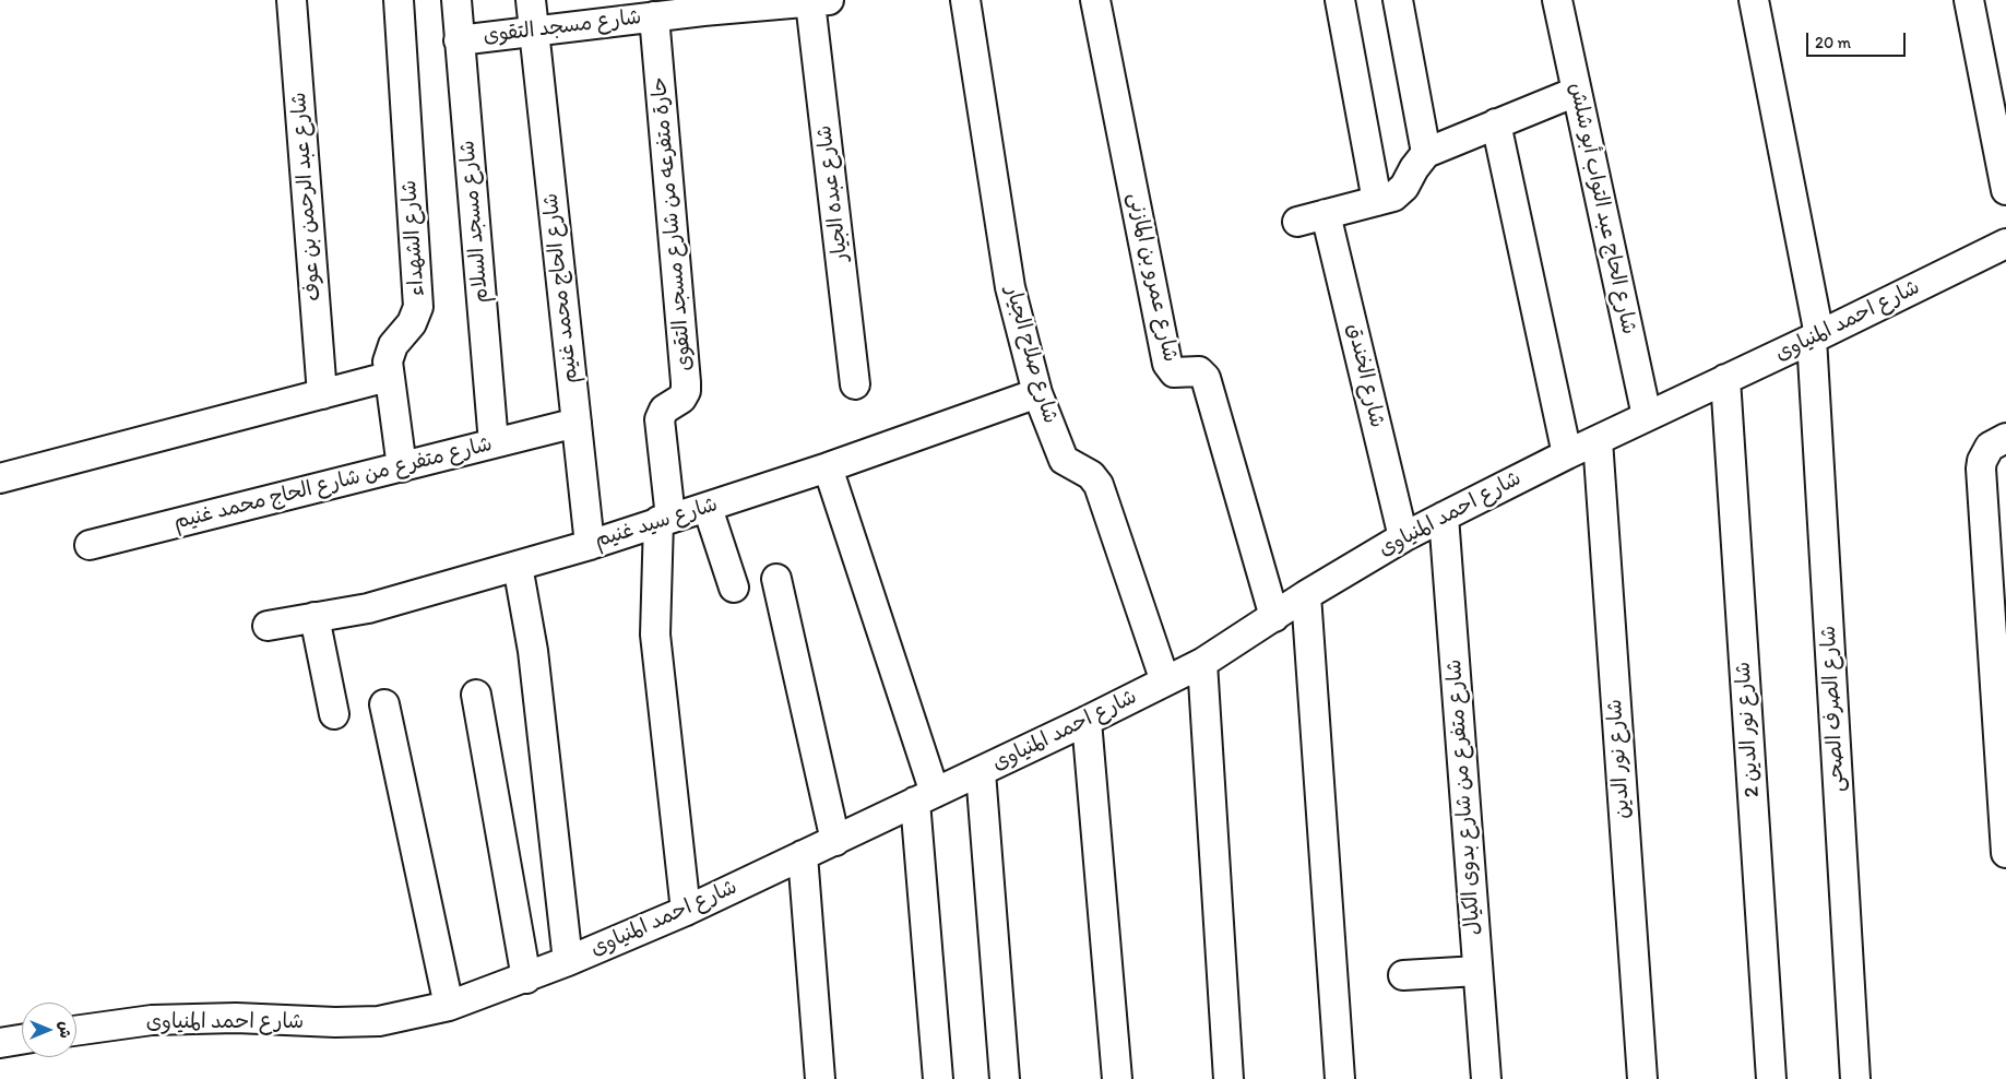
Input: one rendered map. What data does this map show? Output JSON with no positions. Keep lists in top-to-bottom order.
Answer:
{
  "streets": {
    "street": [
      "شارع مسجد التقوى",
      "شارع عبده الجيار",
      "شارع عبد الرحمن بن عوف",
      "شارع الحاج عبد التواب أبو شلش",
      "شارع مسجد السلام",
      "حارة متفرعه من شارع مسجد التقوى",
      "شارع الشهداء",
      "شارع عمرو بن المازنى",
      "شارع الحاج محمد غنيم",
      "شارع احمد المنياوى",
      "شارع صلاح الجيار",
      "شارع الخندق",
      "شارع متفرع من شارع الحاج محمد غنيم",
      "شارع سيد غنيم",
      "شارع الصرف الصحى",
      "شارع نور الدين 2",
      "شارع نور الدين",
      "شارع متفرع من شارع بدوى الكيال"
    ]
  },
  "crossings": [
    ["شارع مسجد التقوى", "شارع عبده الجيار"],
    ["شارع مسجد التقوى", "شارع مسجد السلام"],
    ["شارع مسجد التقوى", "حارة متفرعه من شارع مسجد التقوى"],
    ["شارع مسجد التقوى", "شارع الحاج محمد غنيم"],
    ["شارع الحاج عبد التواب أبو شلش", "شارع احمد المنياوى"],
    ["شارع مسجد السلام", "شارع متفرع من شارع الحاج محمد غنيم"],
    ["حارة متفرعه من شارع مسجد التقوى", "شارع احمد المنياوى"],
    ["حارة متفرعه من شارع مسجد التقوى", "شارع سيد غنيم"],
    ["شارع الشهداء", "شارع متفرع من شارع الحاج محمد غنيم"],
    ["شارع عمرو بن المازنى", "شارع احمد المنياوى"],
    ["شارع الحاج محمد غنيم", "شارع متفرع من شارع الحاج محمد غنيم"],
    ["شارع الحاج محمد غنيم", "شارع سيد غنيم"],
    ["شارع احمد المنياوى", "شارع صلاح الجيار"],
    ["شارع احمد المنياوى", "شارع الخندق"],
    ["شارع احمد المنياوى", "شارع الصرف الصحى"],
    ["شارع احمد المنياوى", "شارع نور الدين 2"],
    ["شارع احمد المنياوى", "شارع نور الدين"],
    ["شارع احمد المنياوى", "شارع متفرع من شارع بدوى الكيال"],
    ["شارع صلاح الجيار", "شارع سيد غنيم"]
  ],
  "scale_bar": "20 m",
  "north": "right"
}
